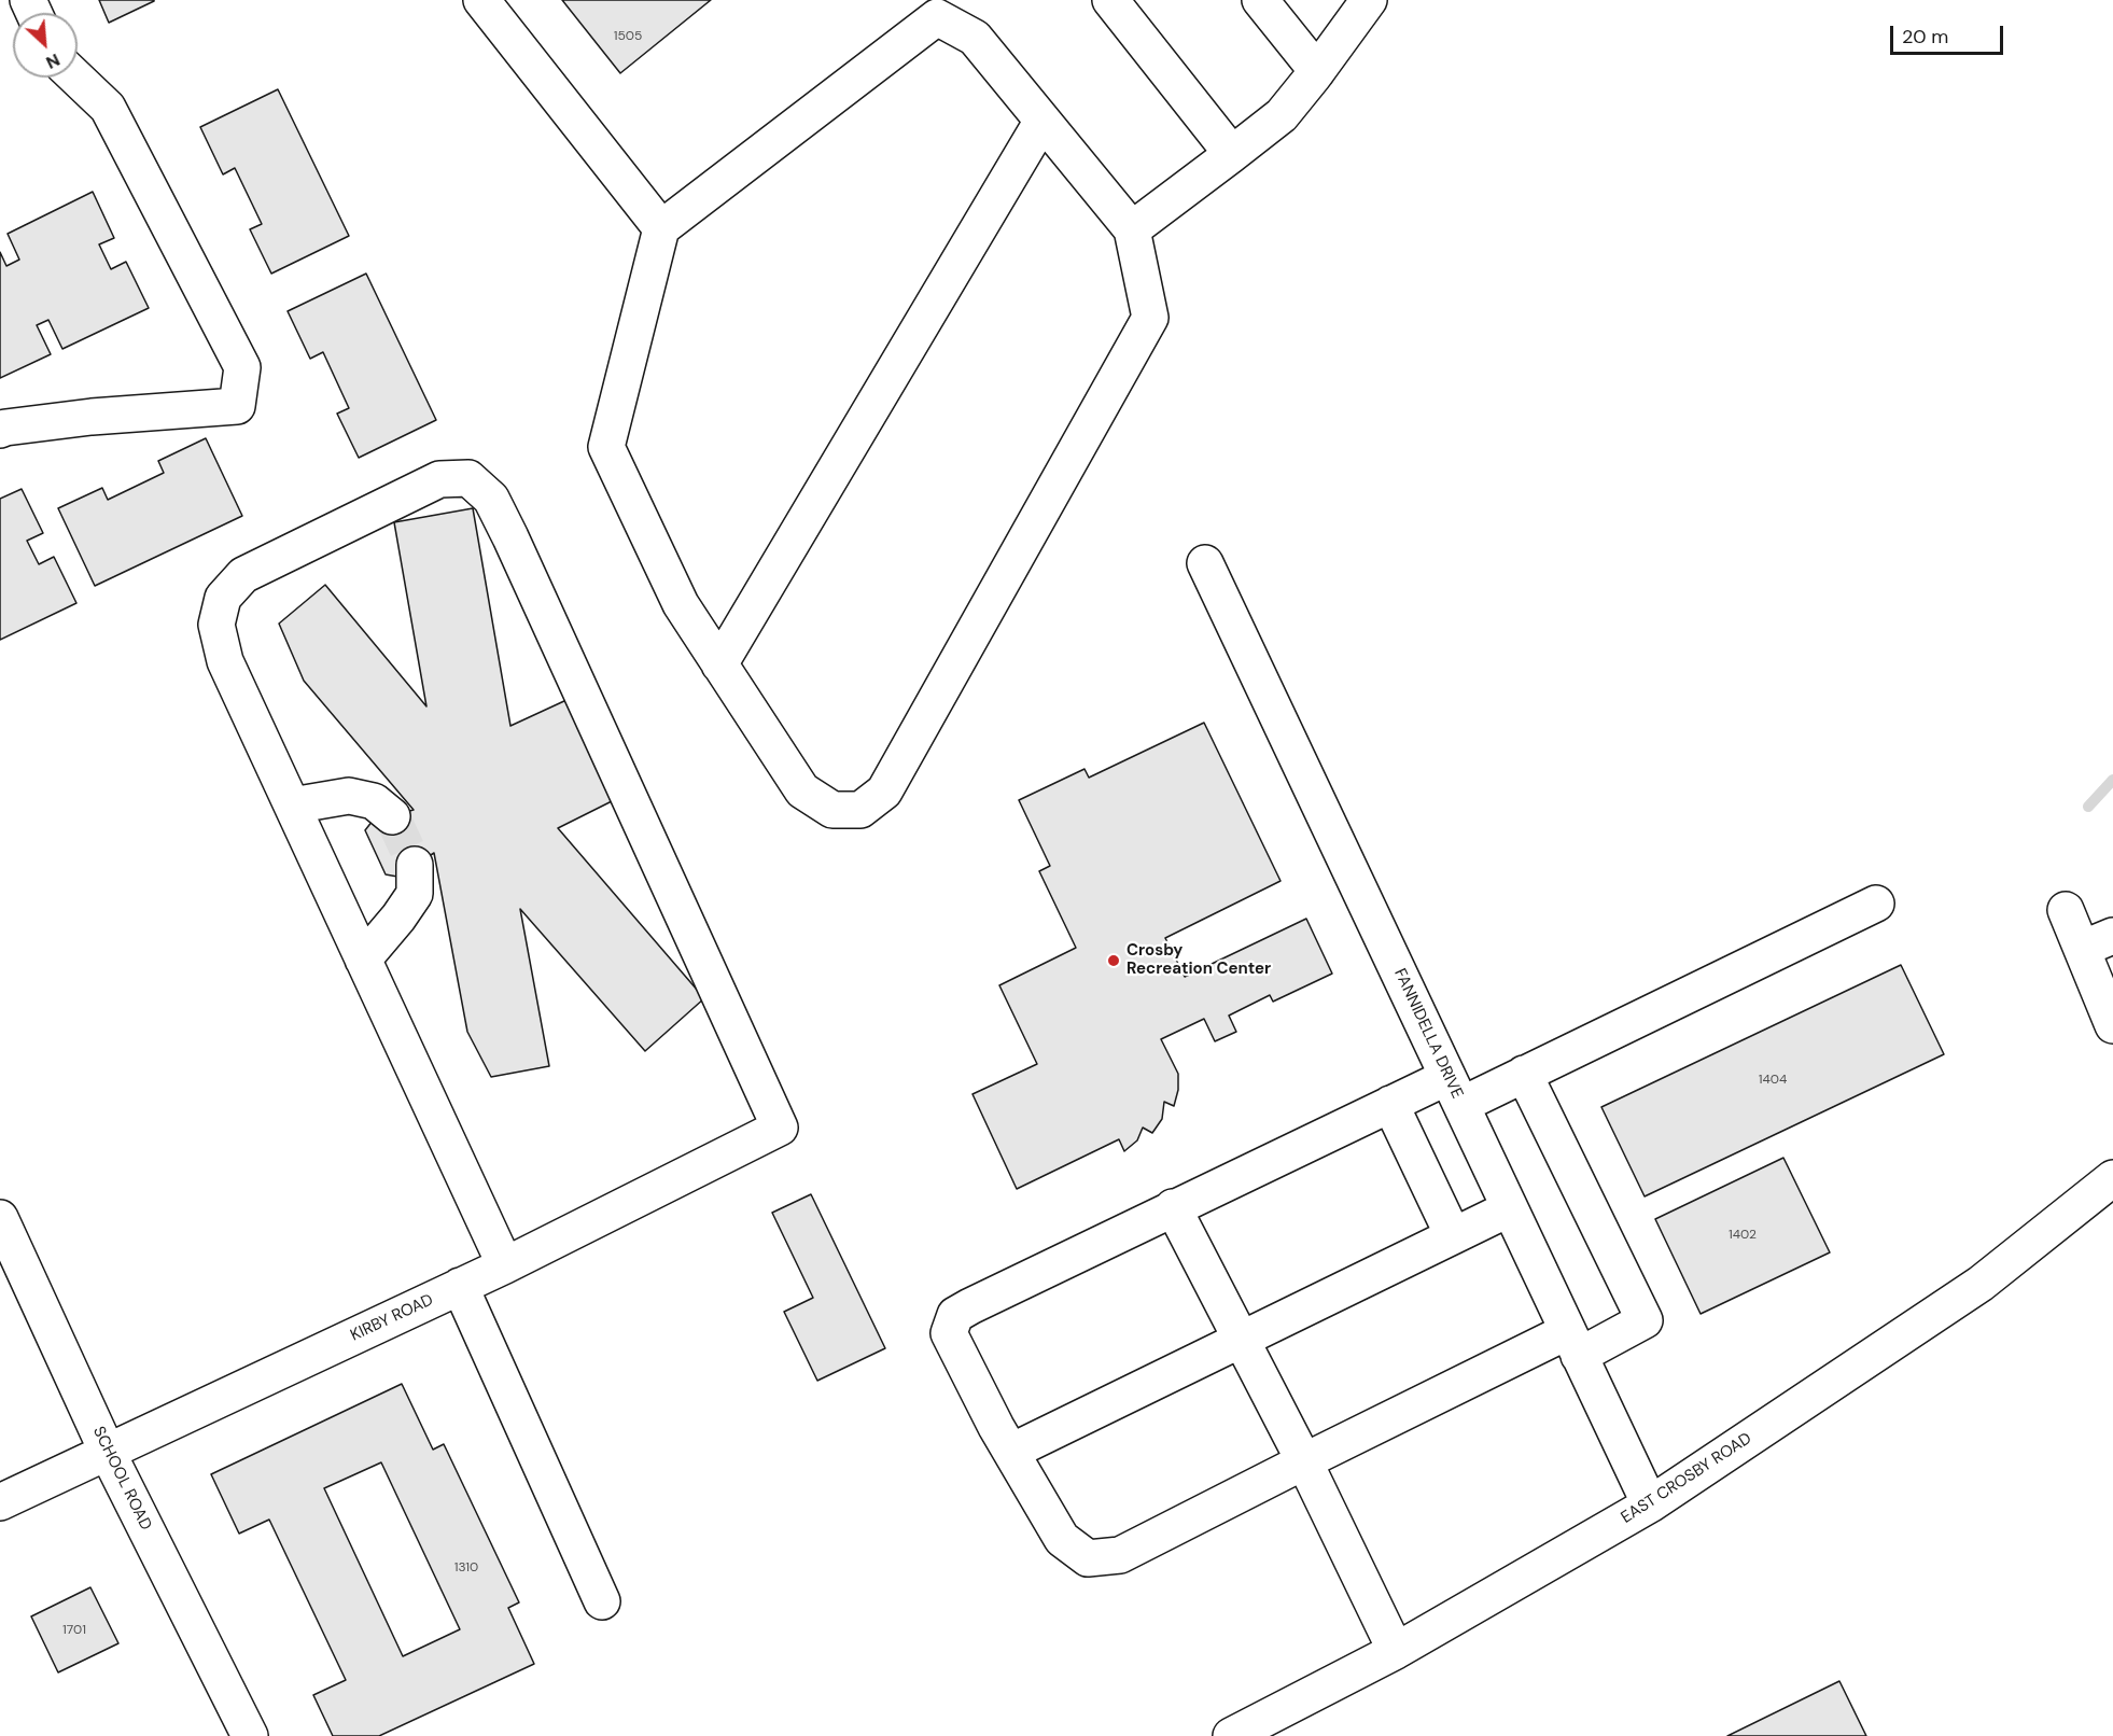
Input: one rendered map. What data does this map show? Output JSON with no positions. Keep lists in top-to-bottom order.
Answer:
{
  "streets": {
    "street": [
      "FANNIDELLA DRIVE",
      "KIRBY ROAD",
      "SCHOOL ROAD",
      "EAST CROSBY ROAD"
    ]
  },
  "crossings": [
    ["FANNIDELLA DRIVE", "EAST CROSBY ROAD"],
    ["KIRBY ROAD", "SCHOOL ROAD"]
  ],
  "places": ["Crosby Recreation Center"],
  "house_numbers": [
    "1505",
    "1404",
    "1402",
    "1310",
    "1701"
  ],
  "scale_bar": "20 m",
  "north": "bottom right"
}
